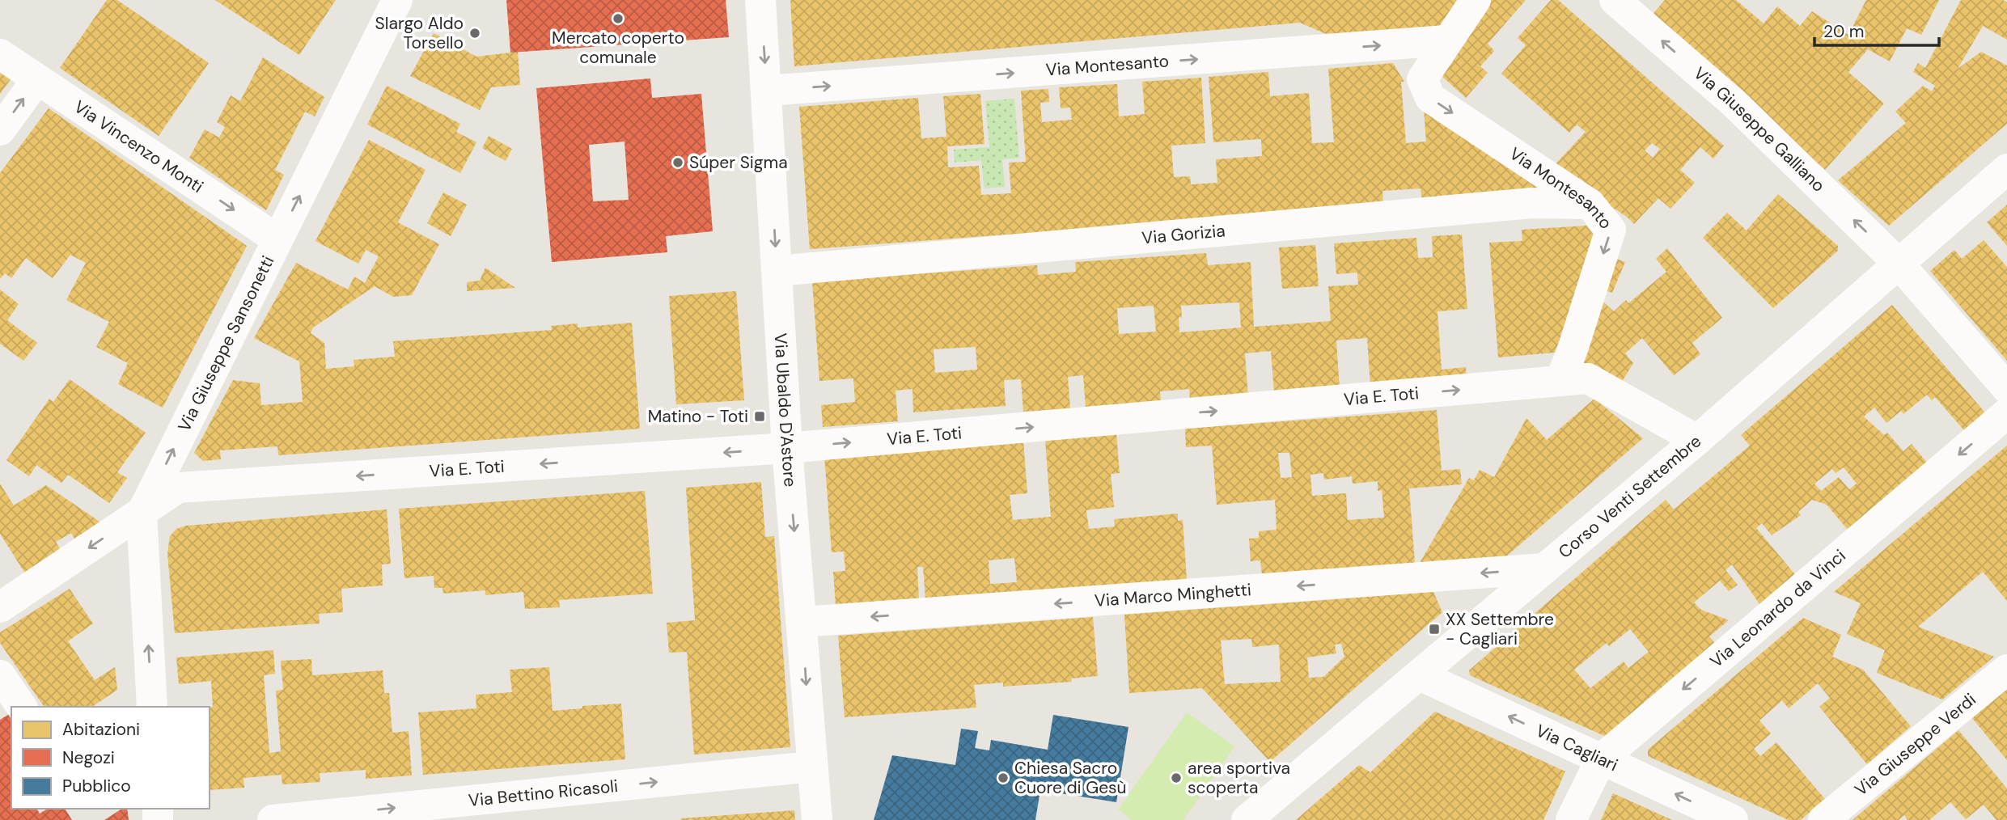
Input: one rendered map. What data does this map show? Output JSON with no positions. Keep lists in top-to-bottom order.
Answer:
{
  "streets": {
    "street": [
      "Via Montesanto",
      "Via Giuseppe Galliano",
      "Via Vincenzo Monti",
      "Via Gorizia",
      "Via Giuseppe Sansonetti",
      "Via E. Toti",
      "Via Ubaldo D'Astore",
      "Corso Venti Settembre",
      "Via Marco Minghetti",
      "Via Leonardo da Vinci",
      "Via Giuseppe Verdi",
      "Via Cagliari",
      "Via Bettino Ricasoli"
    ]
  },
  "crossings": [
    ["Via Montesanto", "Via Gorizia"],
    ["Via Montesanto", "Via E. Toti"],
    ["Via Montesanto", "Via Ubaldo D'Astore"],
    ["Via Giuseppe Galliano", "Corso Venti Settembre"],
    ["Via Vincenzo Monti", "Via Giuseppe Sansonetti"],
    ["Via Gorizia", "Via Ubaldo D'Astore"],
    ["Via Giuseppe Sansonetti", "Via E. Toti"],
    ["Via E. Toti", "Via Ubaldo D'Astore"],
    ["Via E. Toti", "Corso Venti Settembre"],
    ["Via Ubaldo D'Astore", "Via Marco Minghetti"],
    ["Via Ubaldo D'Astore", "Via Bettino Ricasoli"],
    ["Corso Venti Settembre", "Via Marco Minghetti"],
    ["Corso Venti Settembre", "Via Cagliari"],
    ["Via Leonardo da Vinci", "Via Cagliari"]
  ],
  "one_way": [
    "Via Giuseppe Galliano",
    "Via Vincenzo Monti",
    "Via Giuseppe Sansonetti",
    "Via Ubaldo D'Astore",
    "Via Marco Minghetti",
    "Via Leonardo da Vinci",
    "Via Cagliari",
    "Via Bettino Ricasoli"
  ],
  "places": {
    "other": [
      "Mercato coperto comunale",
      "Slargo Aldo Torsello",
      "Súper Sigma",
      "Chiesa Sacro Cuore di Gesù",
      "area sportiva scoperta"
    ],
    "transit": ["Matino - Toti", "XX Settembre - Cagliari"]
  },
  "legend": ["Abitazioni", "Negozi", "Pubblico"],
  "scale_bar": "20 m"
}
